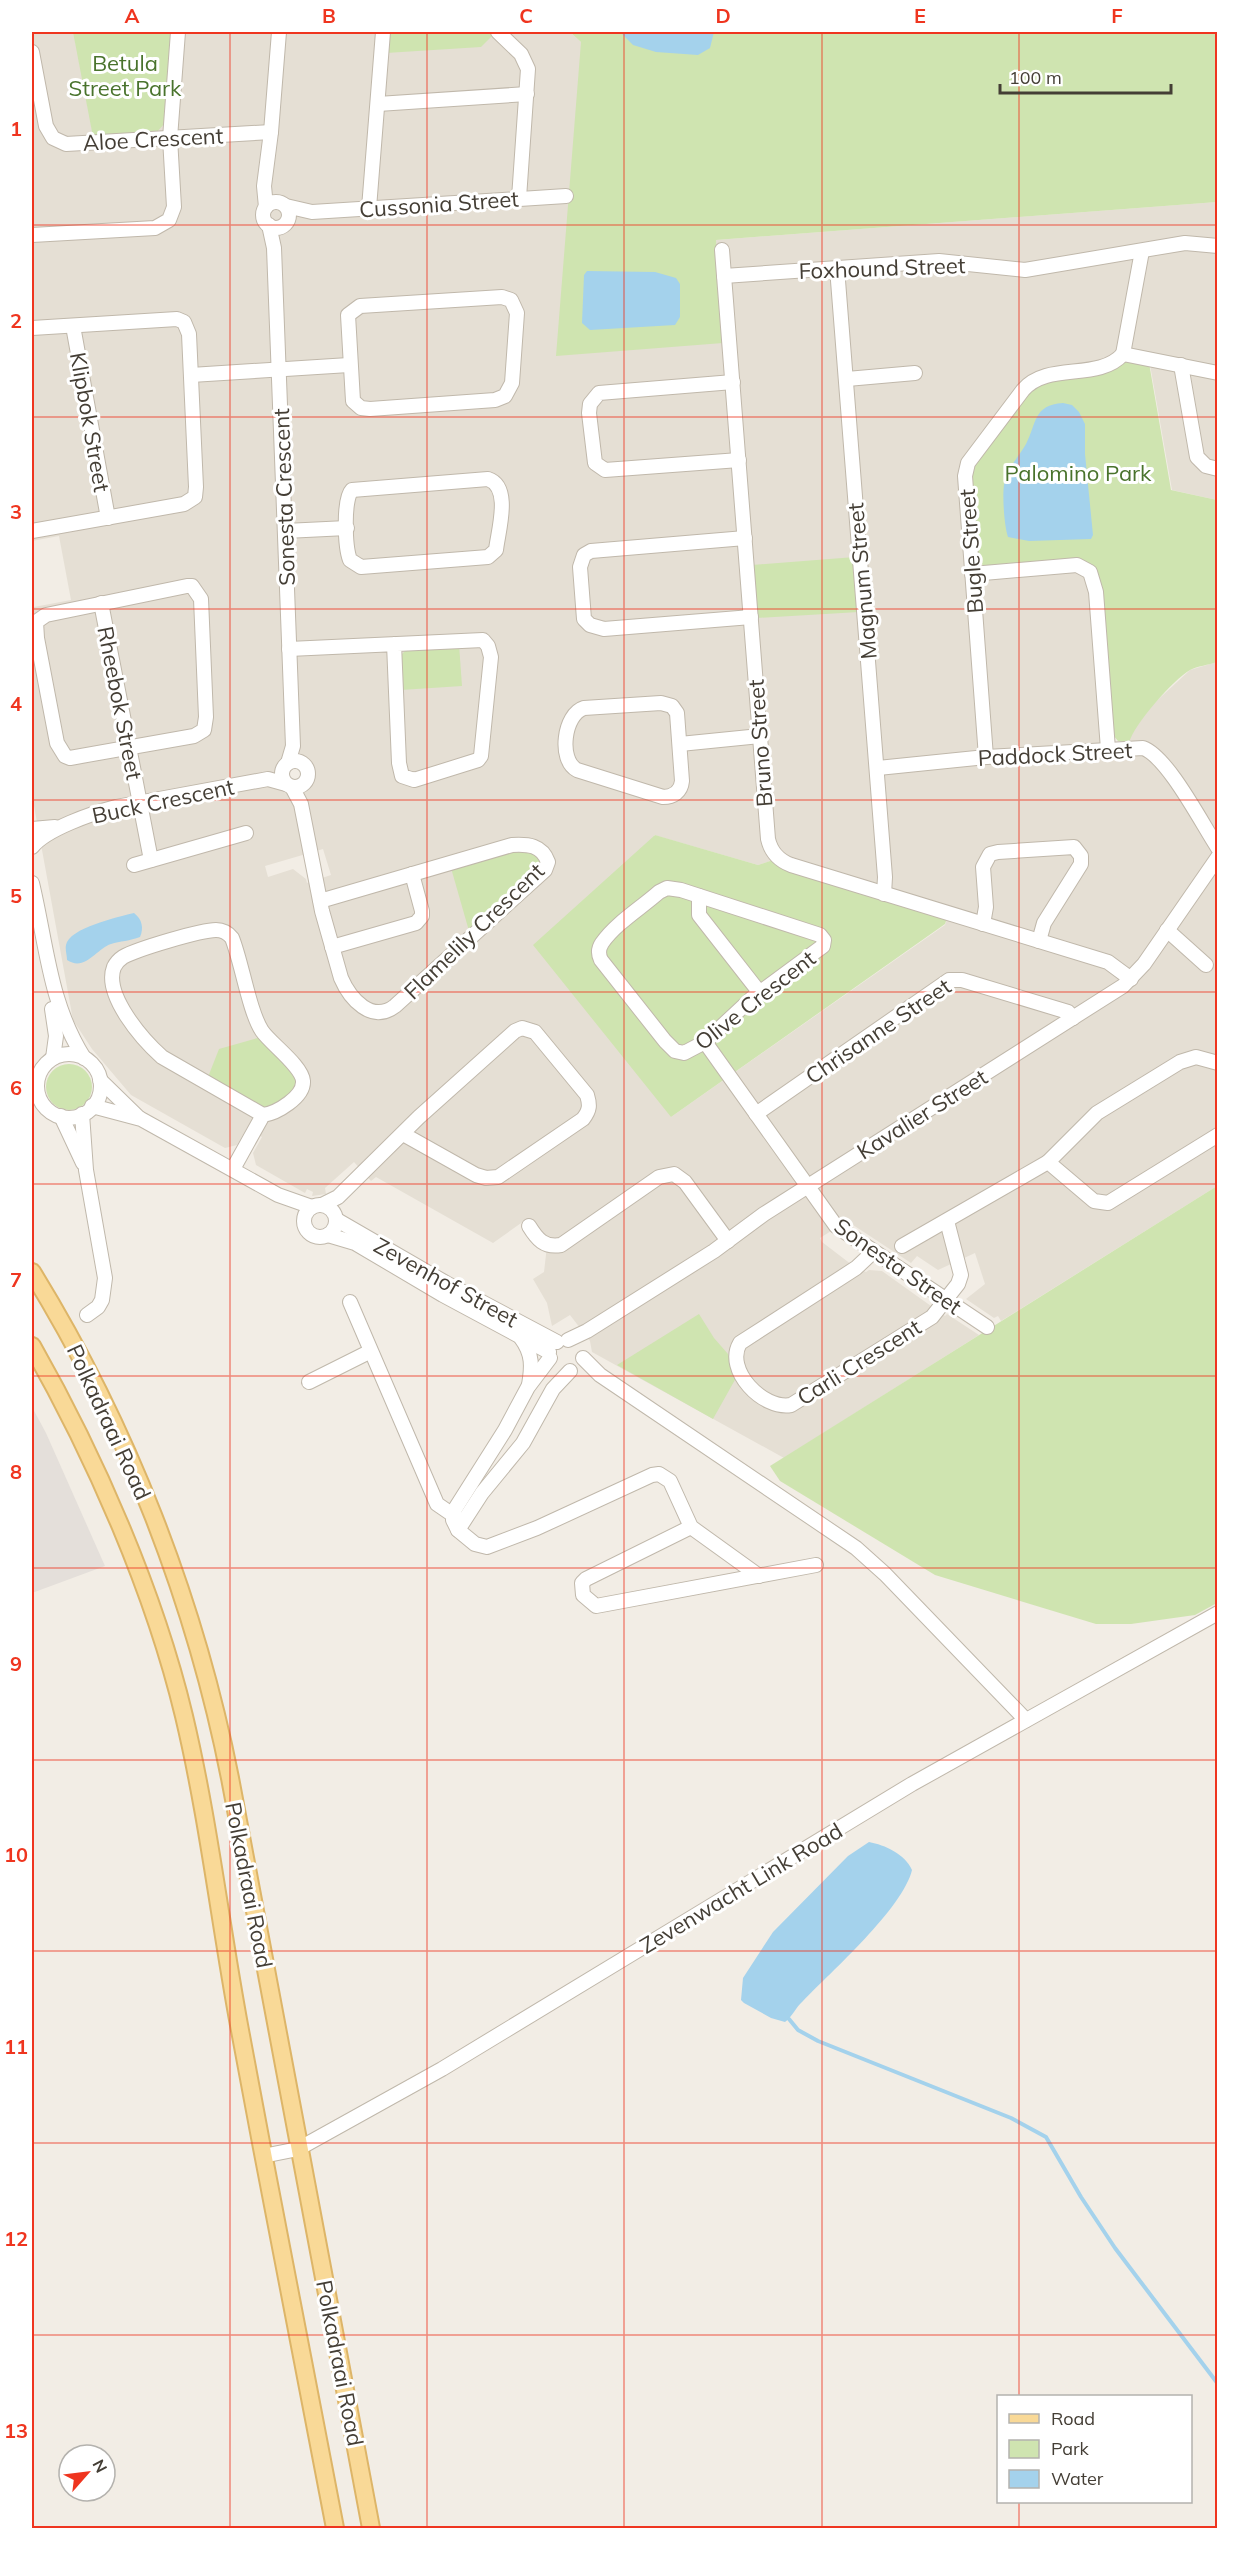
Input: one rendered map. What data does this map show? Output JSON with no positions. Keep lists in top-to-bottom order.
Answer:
{
  "streets": {
    "main road": ["Polkadraai Road"],
    "street": [
      "Aloe Crescent",
      "Cussonia Street",
      "Foxhound Street",
      "Klipbok Street",
      "Sonesta Crescent",
      "Bugle Street",
      "Magnum Street",
      "Rheebok Street",
      "Bruno Street",
      "Paddock Street",
      "Buck Crescent",
      "Flamelily Crescent",
      "Olive Crescent",
      "Chrisanne Street",
      "Kavalier Street",
      "Sonesta Street",
      "Zevenhof Street",
      "Carli Crescent",
      "Zevenwacht Link Road"
    ]
  },
  "crossings": [
    ["Cussonia Street", "Sonesta Crescent"],
    ["Foxhound Street", "Magnum Street"],
    ["Foxhound Street", "Bruno Street"],
    ["Sonesta Crescent", "Buck Crescent"],
    ["Bugle Street", "Paddock Street"],
    ["Magnum Street", "Bruno Street"],
    ["Magnum Street", "Paddock Street"],
    ["Rheebok Street", "Buck Crescent"],
    ["Bruno Street", "Kavalier Street"],
    ["Olive Crescent", "Sonesta Street"],
    ["Chrisanne Street", "Kavalier Street"],
    ["Chrisanne Street", "Sonesta Street"],
    ["Kavalier Street", "Sonesta Street"],
    ["Kavalier Street", "Zevenhof Street"],
    ["Sonesta Street", "Carli Crescent"],
    ["Polkadraai Road", "Zevenwacht Link Road"]
  ],
  "parks": ["Betula Street Park", "Palomino Park"],
  "legend": ["Road", "Park", "Water"],
  "scale_bar": "100 m",
  "north": "top right",
  "grid": {
    "columns": [
      "A",
      "B",
      "C",
      "D",
      "E",
      "F"
    ],
    "rows": [
      "1",
      "2",
      "3",
      "4",
      "5",
      "6",
      "7",
      "8",
      "9",
      "10",
      "11",
      "12",
      "13"
    ]
  }
}
